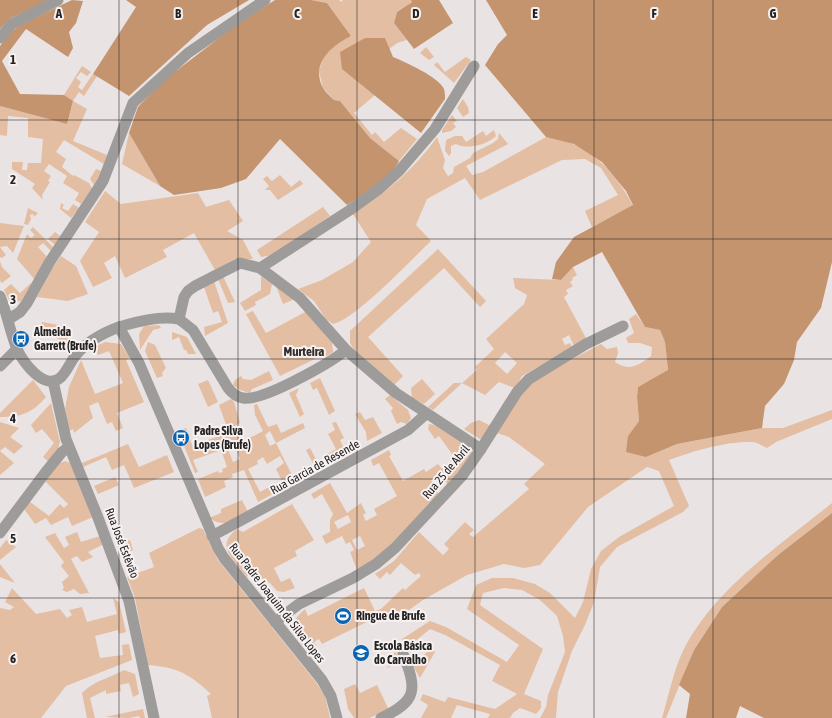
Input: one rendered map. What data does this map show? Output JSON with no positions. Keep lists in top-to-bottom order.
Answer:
{
  "streets": {
    "street": [
      "Rua Garcia de Resende",
      "Rua 25 de Abril",
      "Rua José Estêvão",
      "Rua Padre Joaquim da Silva Lopes"
    ]
  },
  "crossings": [
    ["Rua Garcia de Resende", "Rua Padre Joaquim da Silva Lopes"],
    ["Rua 25 de Abril", "Rua Padre Joaquim da Silva Lopes"]
  ],
  "districts": ["Murteira"],
  "places": {
    "bus stop": ["Almeida Garrett (Brufe)", "Padre Silva Lopes (Brufe)"],
    "sports": ["Ringue de Brufe"],
    "school or university": ["Escola Básica do Carvalho"]
  },
  "grid": {
    "columns": [
      "A",
      "B",
      "C",
      "D",
      "E",
      "F",
      "G"
    ],
    "rows": [
      "1",
      "2",
      "3",
      "4",
      "5",
      "6"
    ]
  }
}
